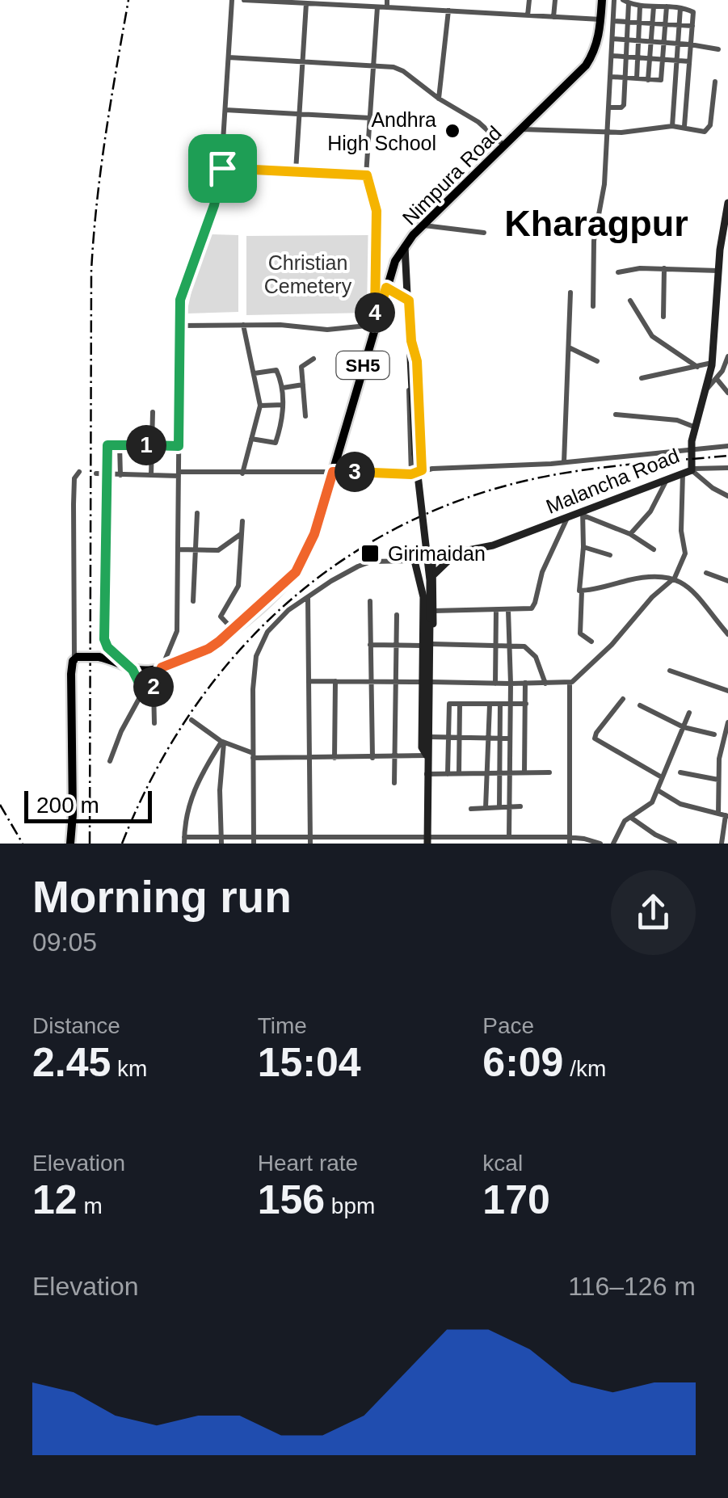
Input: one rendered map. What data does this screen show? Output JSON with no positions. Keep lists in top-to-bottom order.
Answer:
{
  "streets": {
    "main road": ["Nimpura Road", "SH5"],
    "street": ["Malancha Road"]
  },
  "districts": ["Kharagpur"],
  "parks": ["Christian Cemetery"],
  "places": {
    "other": ["Andhra High School"],
    "transit": ["Girimaidan"]
  },
  "scale_bar": "200 m",
  "page": {
    "pins": [
      "4",
      "1",
      "3",
      "2"
    ],
    "scale": "200 m",
    "heading": ["Morning run", "09:05"],
    "stats": [
      ["Distance", "2.45 km"],
      ["Time", "15:04"],
      ["Pace", "6:09 /km"],
      ["Elevation", "12 m"],
      ["Heart rate", "156 bpm"],
      ["kcal", "170"]
    ],
    "chart": ["Elevation", "116–126 m"]
  }
}
